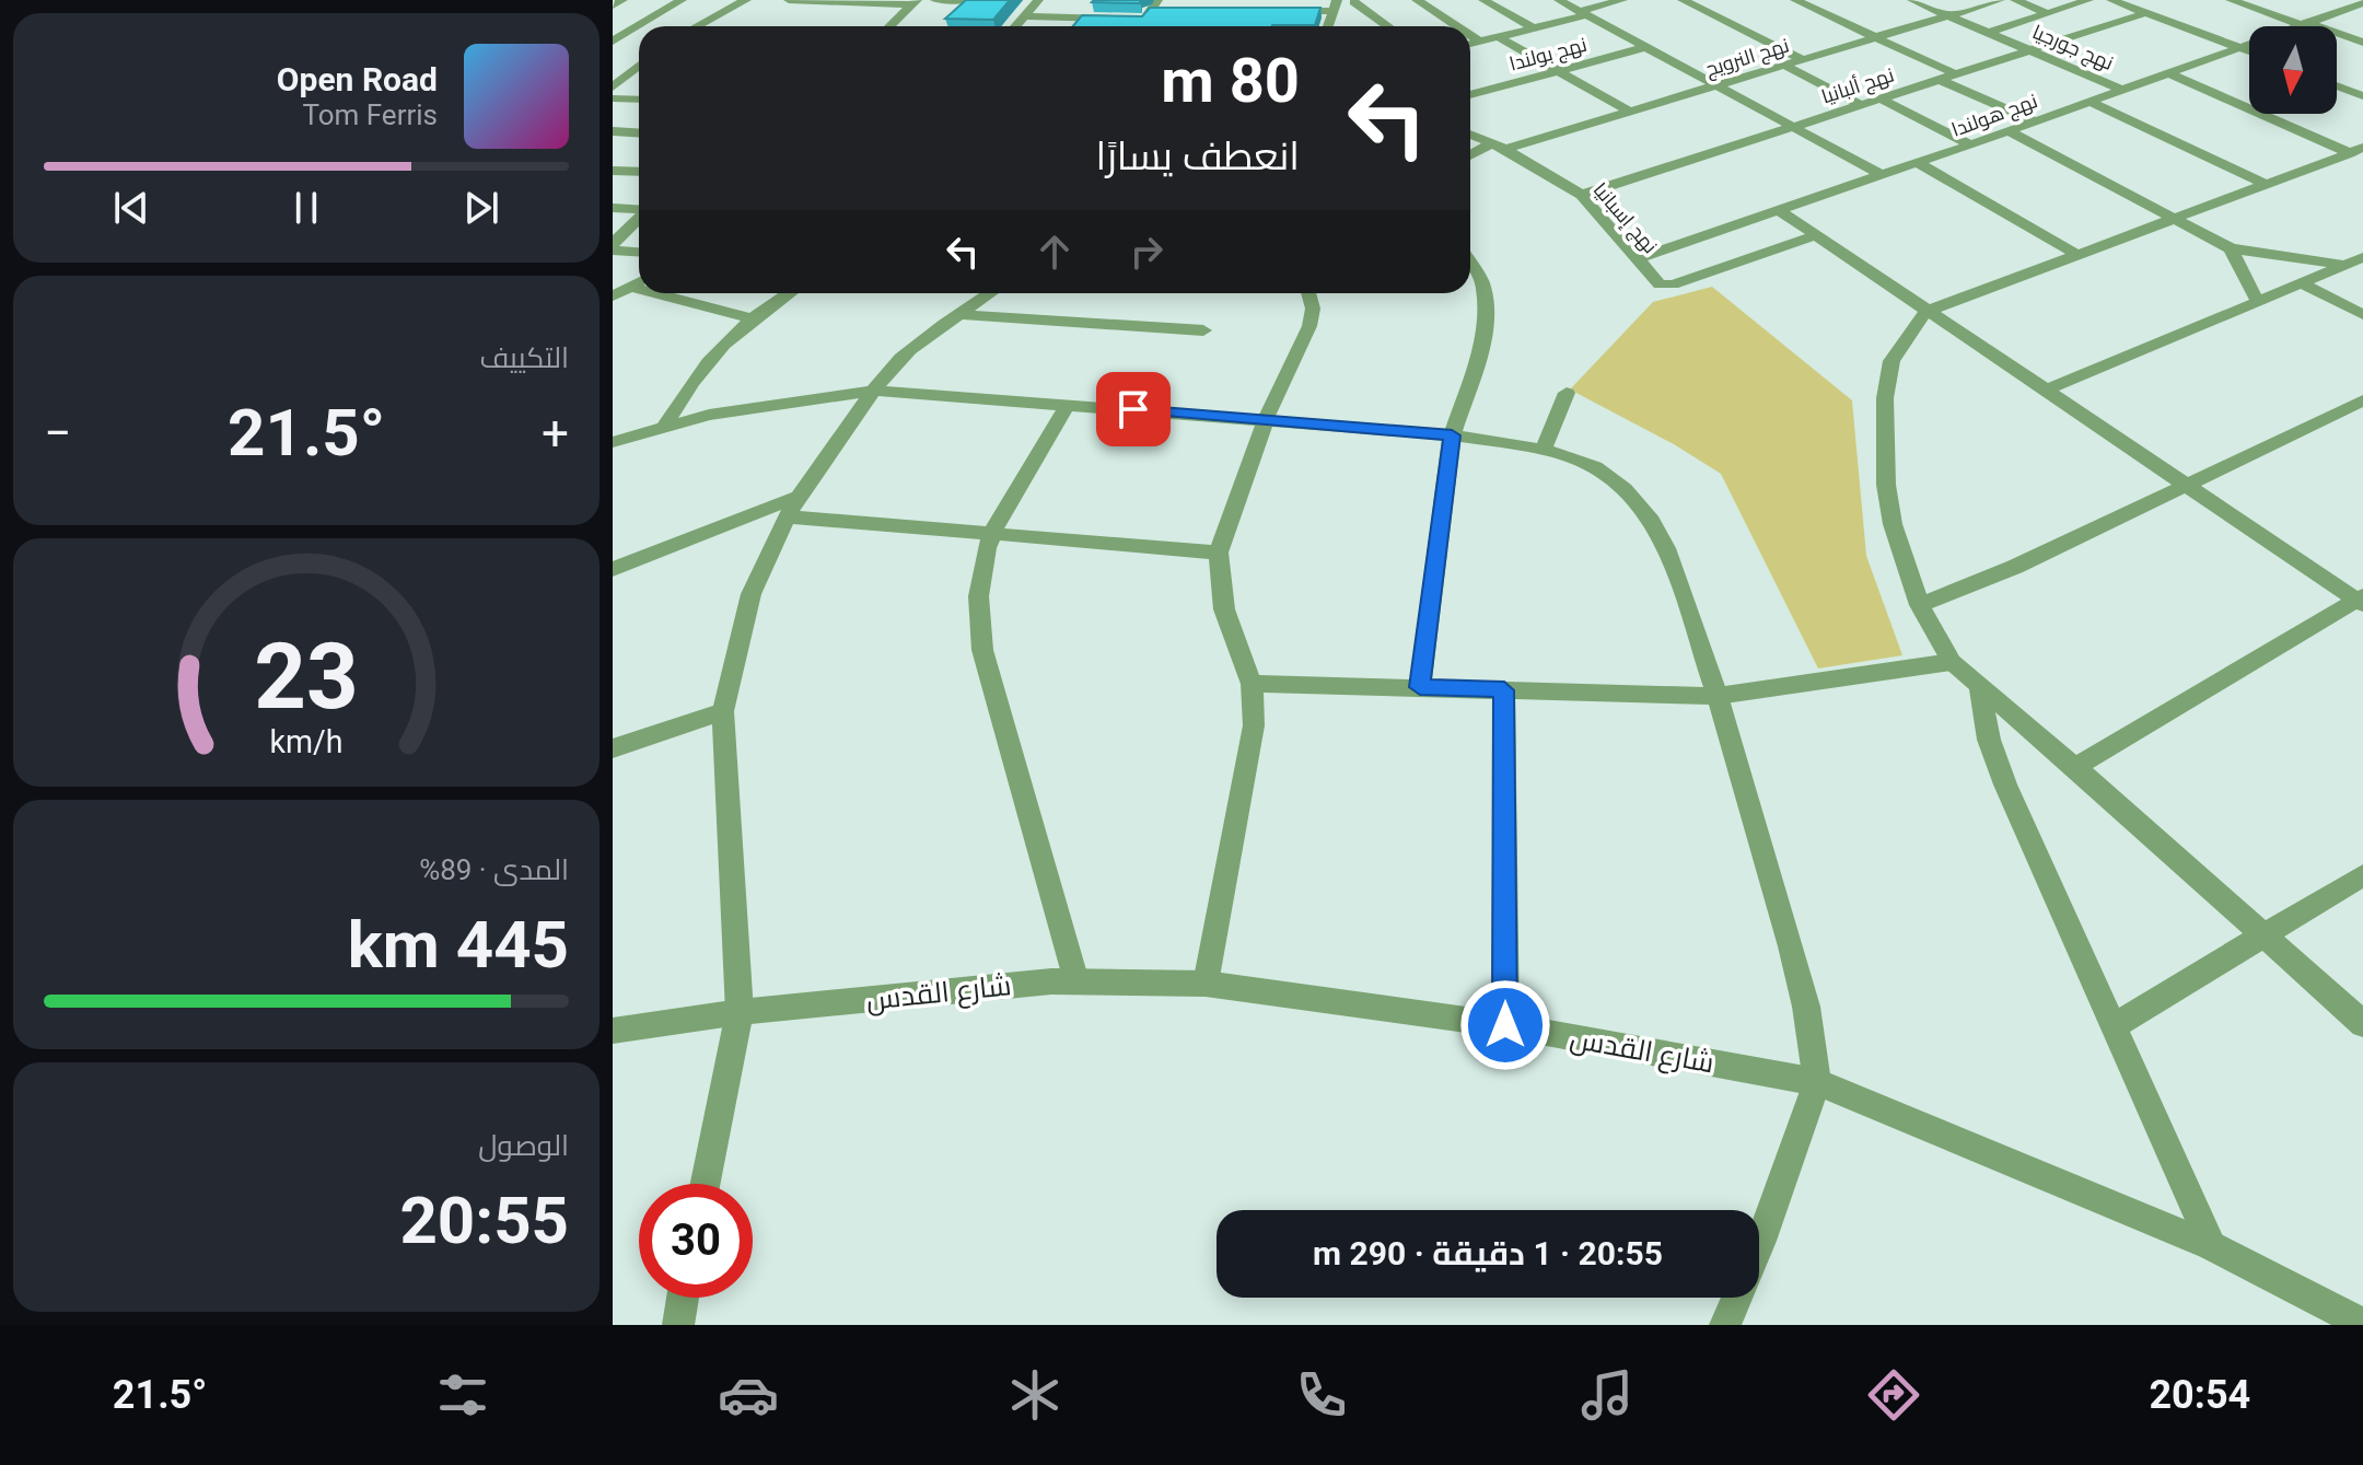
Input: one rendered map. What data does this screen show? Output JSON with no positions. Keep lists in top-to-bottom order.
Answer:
{
  "streets": {
    "street": [
      "نهج جورجيا",
      "نهج بولندا",
      "نهج النرويج",
      "نهج ألبانيا",
      "نهج هولندا",
      "نهج إسبانيا",
      "شارع القدس"
    ]
  },
  "crossings": [
    ["نهج جورجيا", "نهج النرويج"],
    ["نهج جورجيا", "نهج ألبانيا"],
    ["نهج جورجيا", "نهج هولندا"],
    ["نهج النرويج", "نهج إسبانيا"],
    ["نهج ألبانيا", "نهج إسبانيا"],
    ["نهج هولندا", "نهج إسبانيا"]
  ],
  "north": "bottom",
  "page": {
    "turn": ["80 m", "انعطف يسارًا"],
    "song": ["Open Road", "Tom Ferris"],
    "tile": [
      "التكييف",
      ["المدى · 89%", "445 km"],
      ["الوصول", "20:55"]
    ],
    "heat": ["−", "21.5°", "+"],
    "limit": "30",
    "trip": "20:55 · 1 دقيقة · 290 m",
    "tabs": ["20:54", "21.5°"],
    "gauge": ["23", "km/h"]
  }
}
